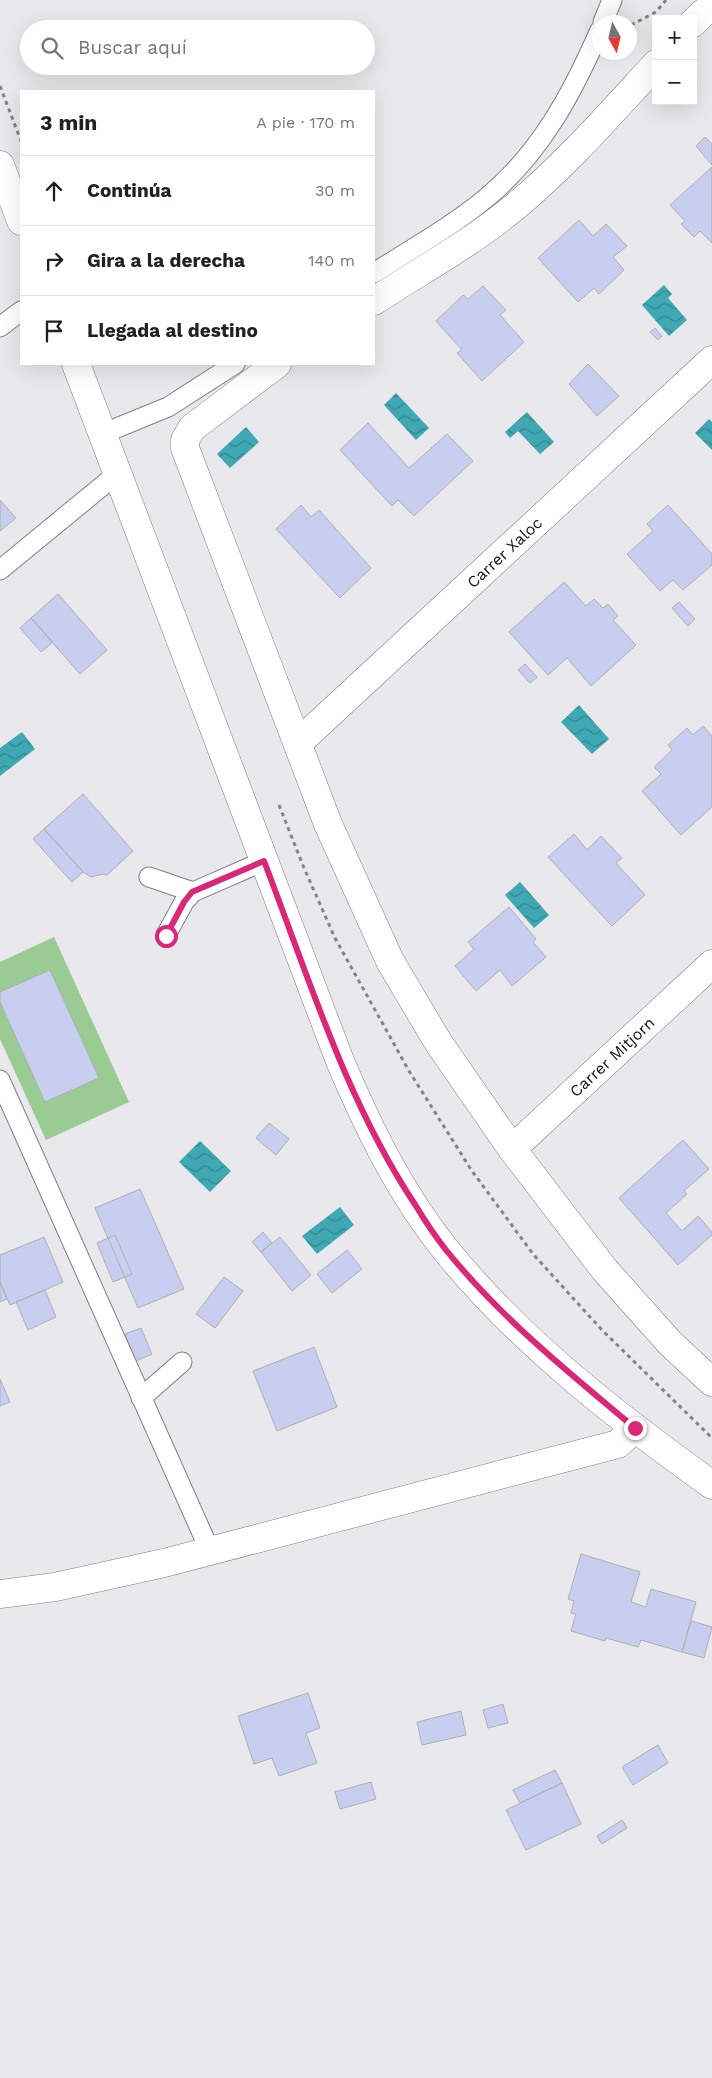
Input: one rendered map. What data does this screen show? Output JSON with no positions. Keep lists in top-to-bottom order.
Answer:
{
  "streets": {
    "street": ["Carrer Xaloc", "Carrer Mitjorn"]
  },
  "north": "bottom",
  "page": {
    "map_buttons": ["+", "−"],
    "search": "Buscar aquí",
    "heading": ["3 min", "A pie · 170 m"],
    "list": [
      ["Continúa", "30 m"],
      ["Gira a la derecha", "140 m"],
      "Llegada al destino"
    ]
  }
}
